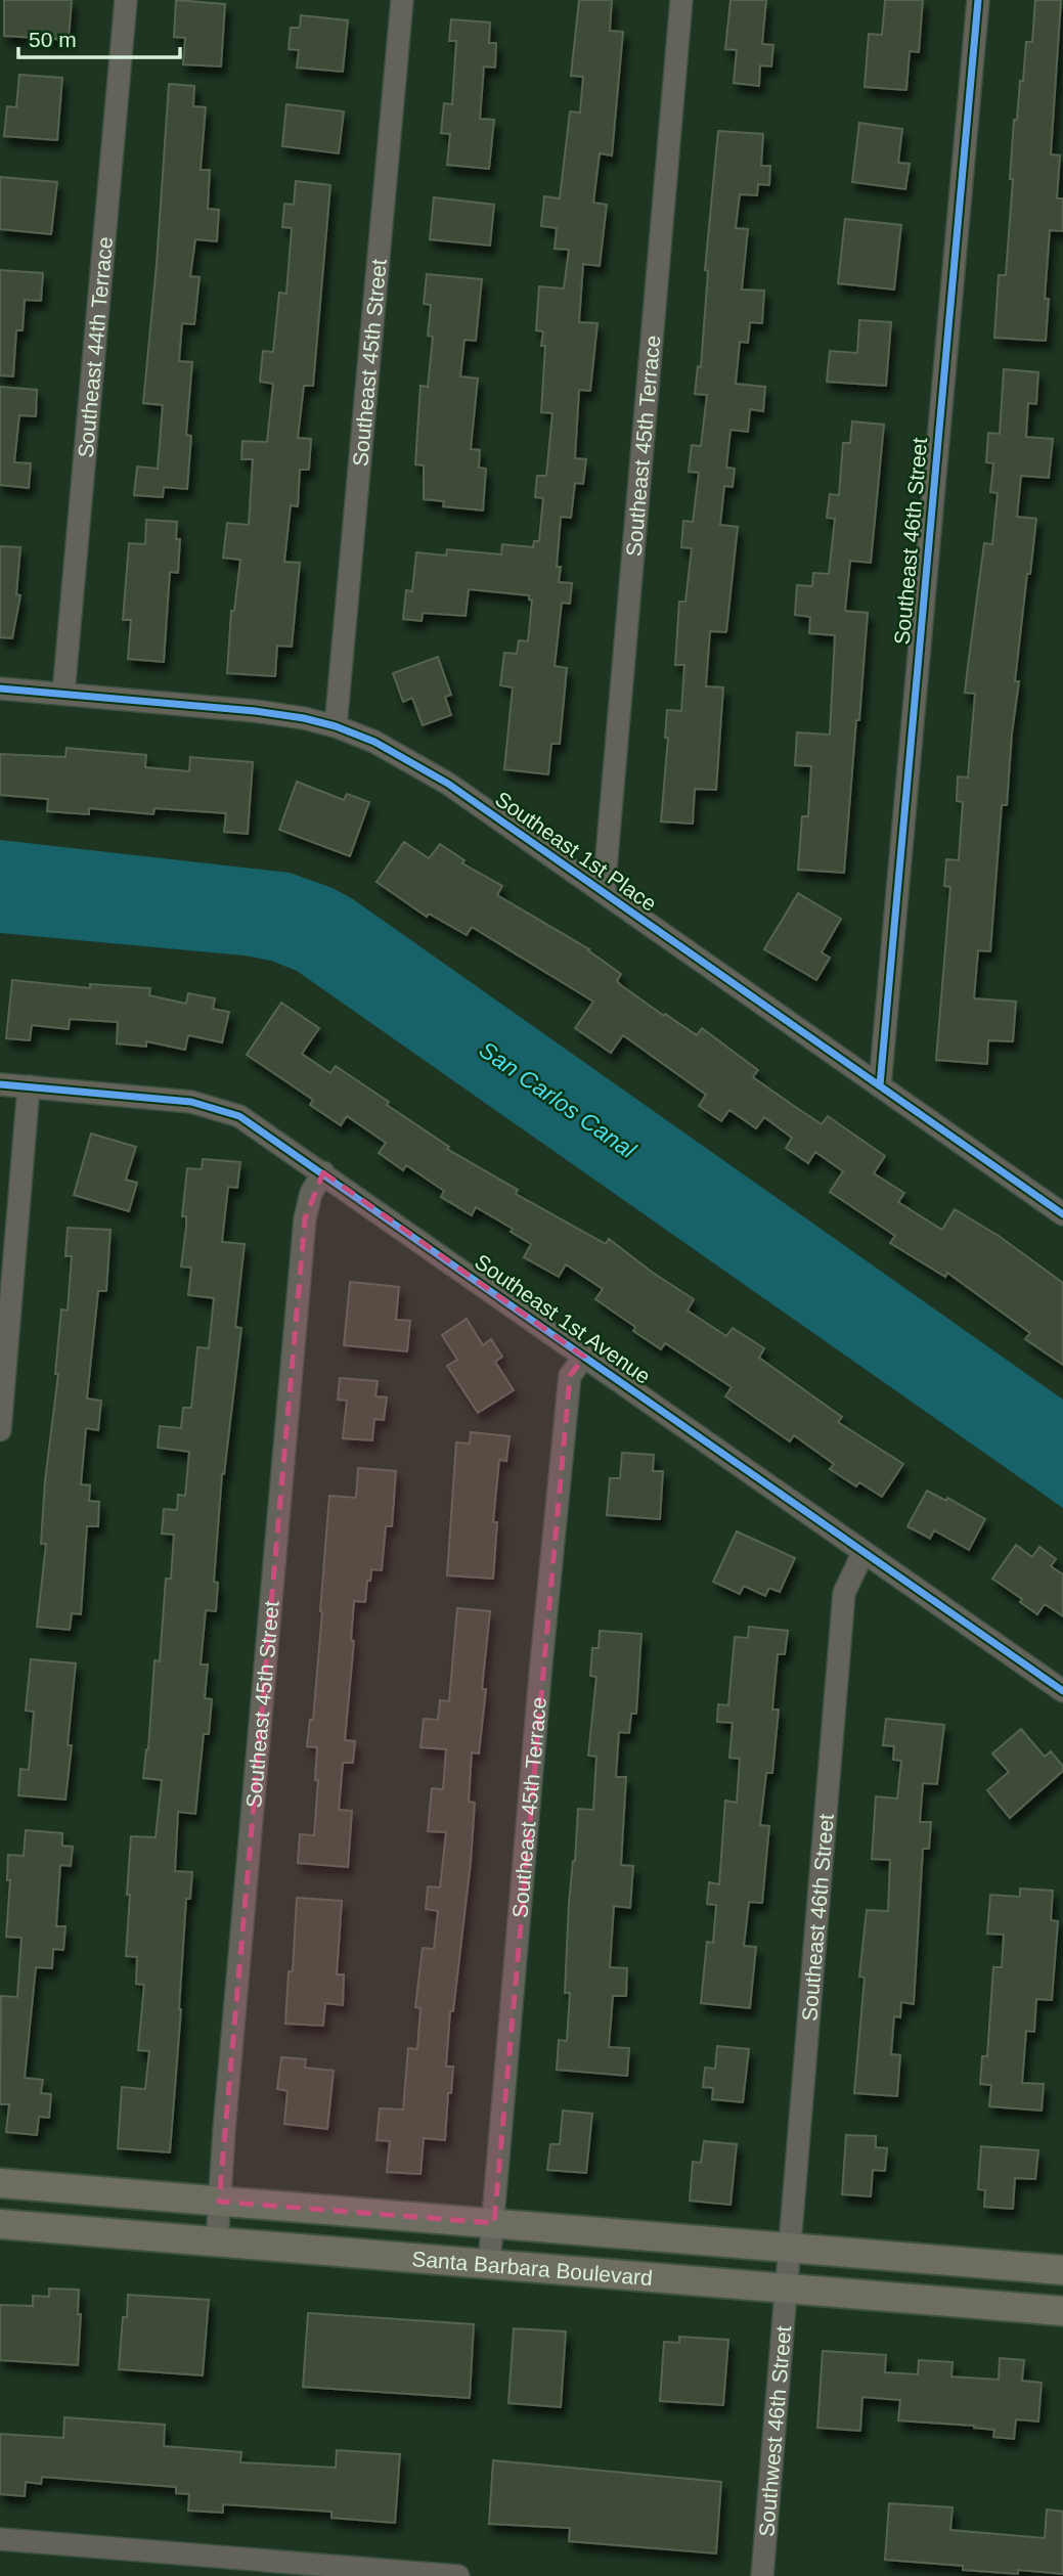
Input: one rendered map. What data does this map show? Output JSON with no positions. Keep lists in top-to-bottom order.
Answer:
{
  "streets": {
    "main road": ["Santa Barbara Boulevard"],
    "street": [
      "Southeast 44th Terrace",
      "Southeast 45th Street",
      "Southeast 45th Terrace",
      "Southeast 46th Street",
      "Southeast 1st Place",
      "Southeast 1st Avenue",
      "Southwest 46th Street"
    ]
  },
  "crossings": [
    ["Southeast 44th Terrace", "Southeast 1st Place"],
    ["Southeast 45th Street", "Southeast 1st Place"],
    ["Southeast 45th Street", "Southeast 1st Avenue"],
    ["Southeast 45th Street", "Santa Barbara Boulevard"],
    ["Southeast 45th Terrace", "Southeast 1st Place"],
    ["Southeast 45th Terrace", "Southeast 1st Avenue"],
    ["Southeast 45th Terrace", "Santa Barbara Boulevard"],
    ["Southeast 46th Street", "Southeast 1st Place"],
    ["Southeast 46th Street", "Southeast 1st Avenue"],
    ["Southeast 46th Street", "Santa Barbara Boulevard"],
    ["Southeast 46th Street", "Southwest 46th Street"],
    ["Santa Barbara Boulevard", "Southwest 46th Street"]
  ],
  "water": ["San Carlos Canal"],
  "scale_bar": "50 m"
}
